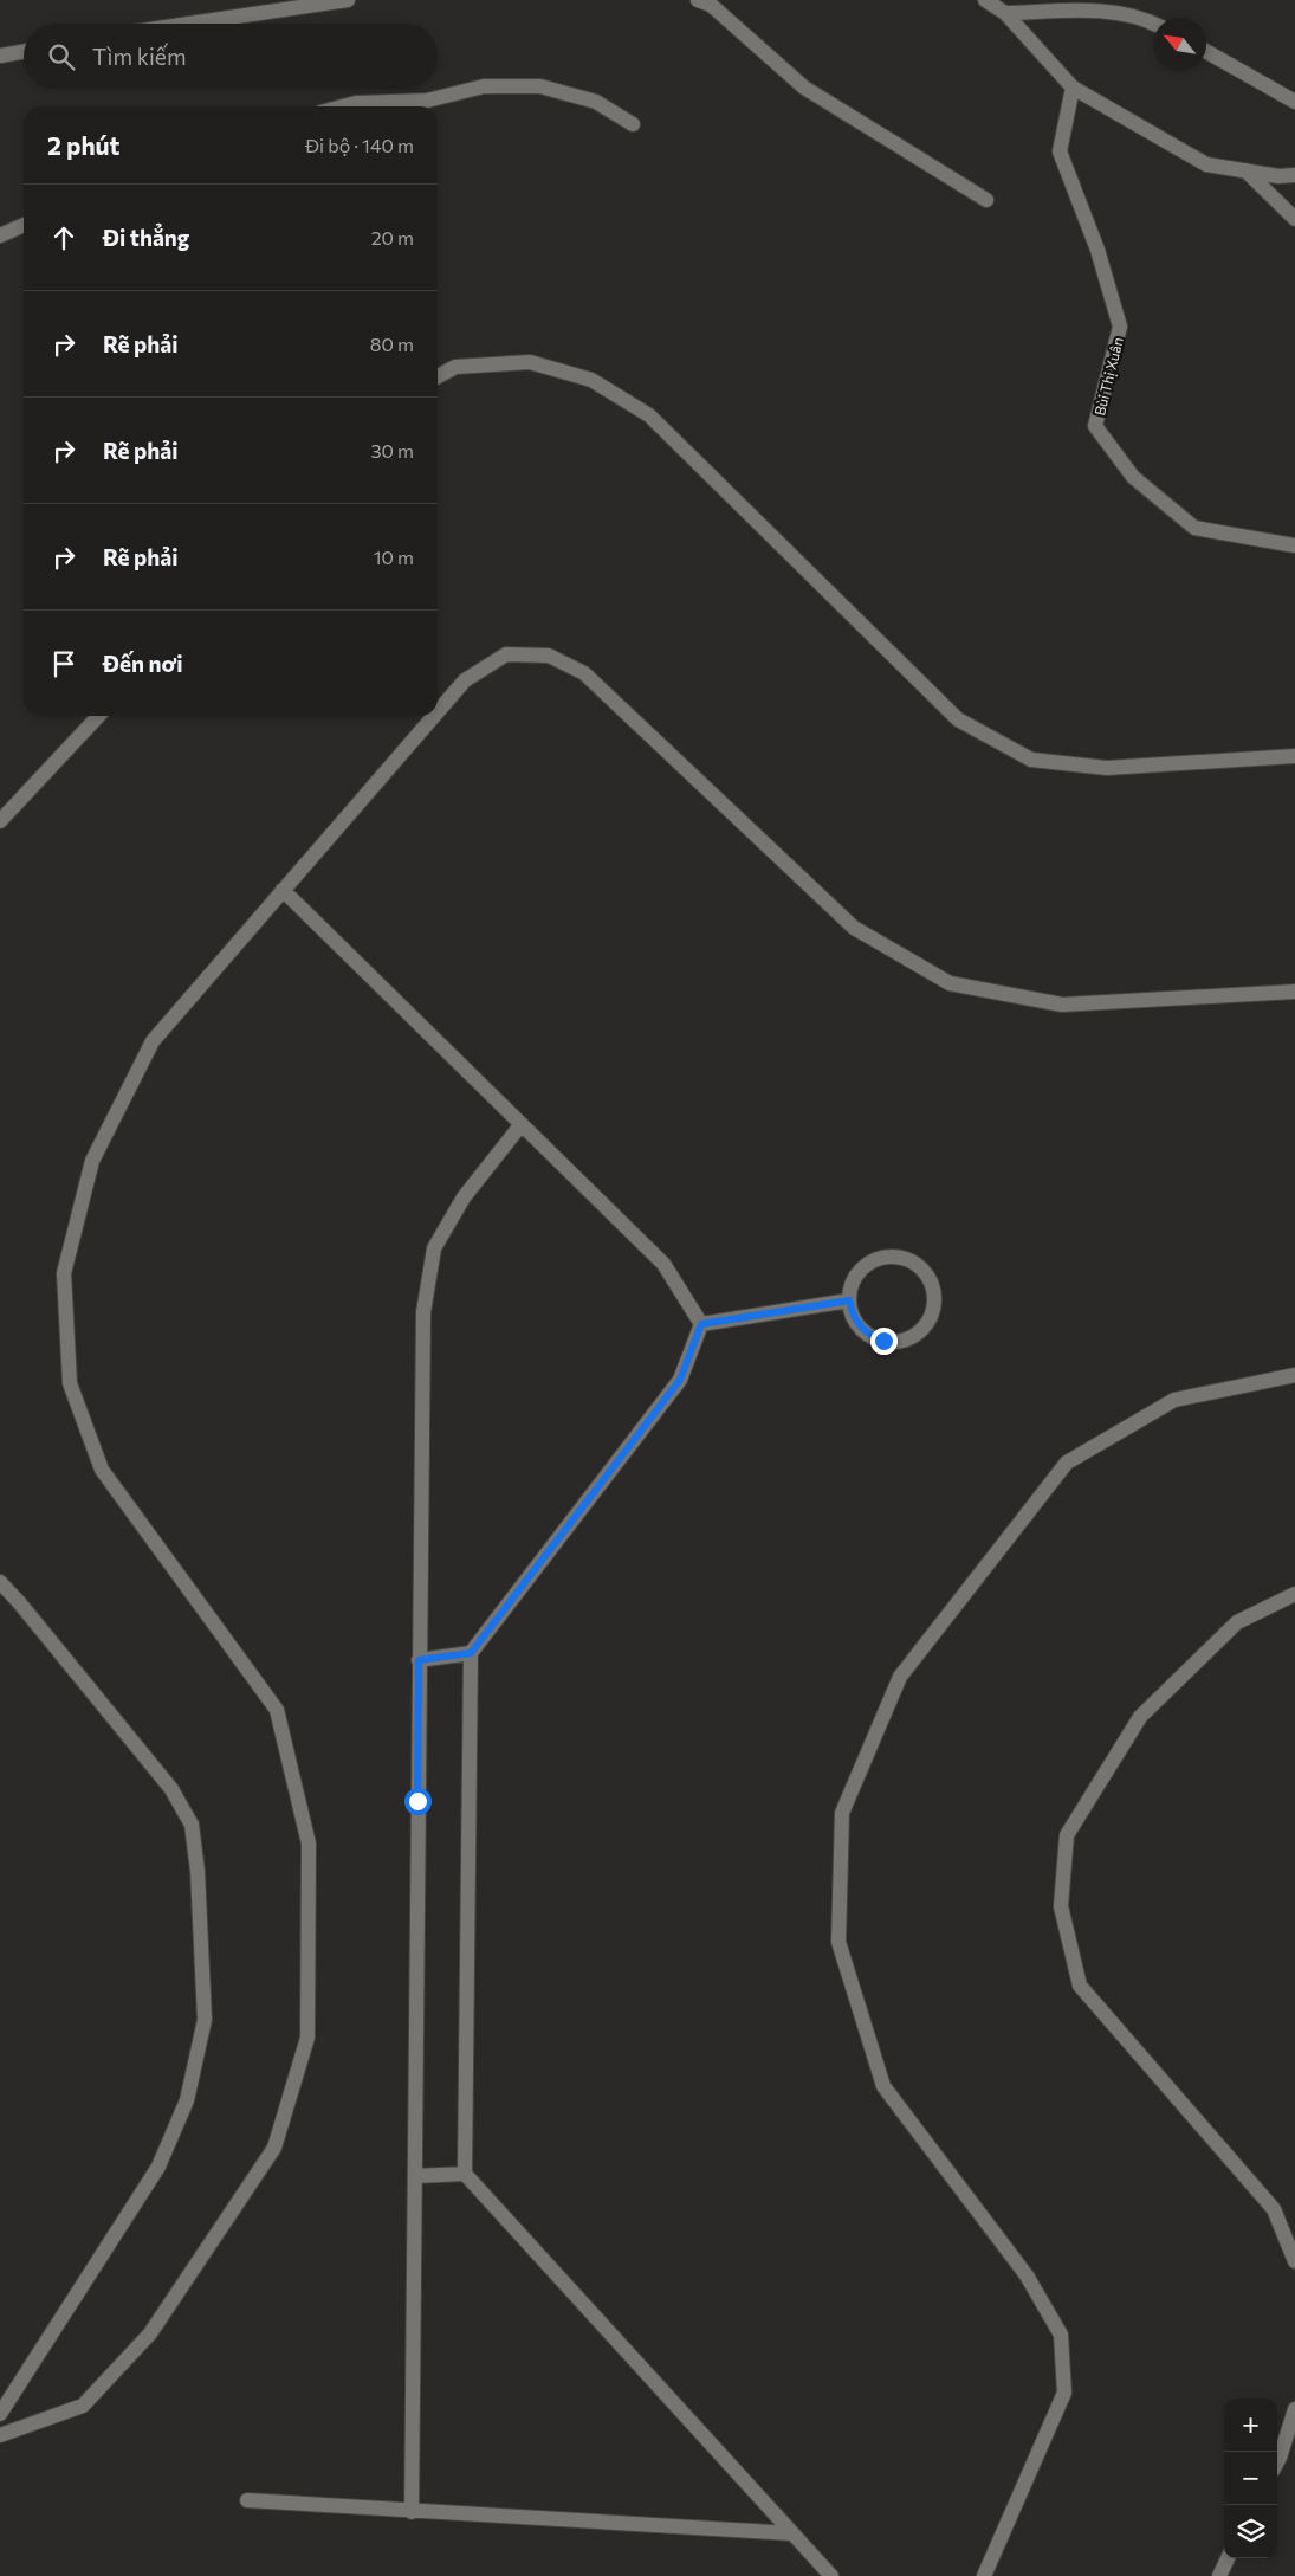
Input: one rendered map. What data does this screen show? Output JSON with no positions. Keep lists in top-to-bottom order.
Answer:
{
  "streets": {
    "street": ["Bùi Thị Xuân"]
  },
  "north": "top left",
  "page": {
    "search": "Tìm kiếm",
    "heading": ["2 phút", "Đi bộ · 140 m"],
    "list": [
      ["Đi thẳng", "20 m"],
      ["Rẽ phải", "80 m"],
      ["Rẽ phải", "30 m"],
      ["Rẽ phải", "10 m"],
      "Đến nơi"
    ],
    "map_buttons": ["+", "−"]
  }
}
